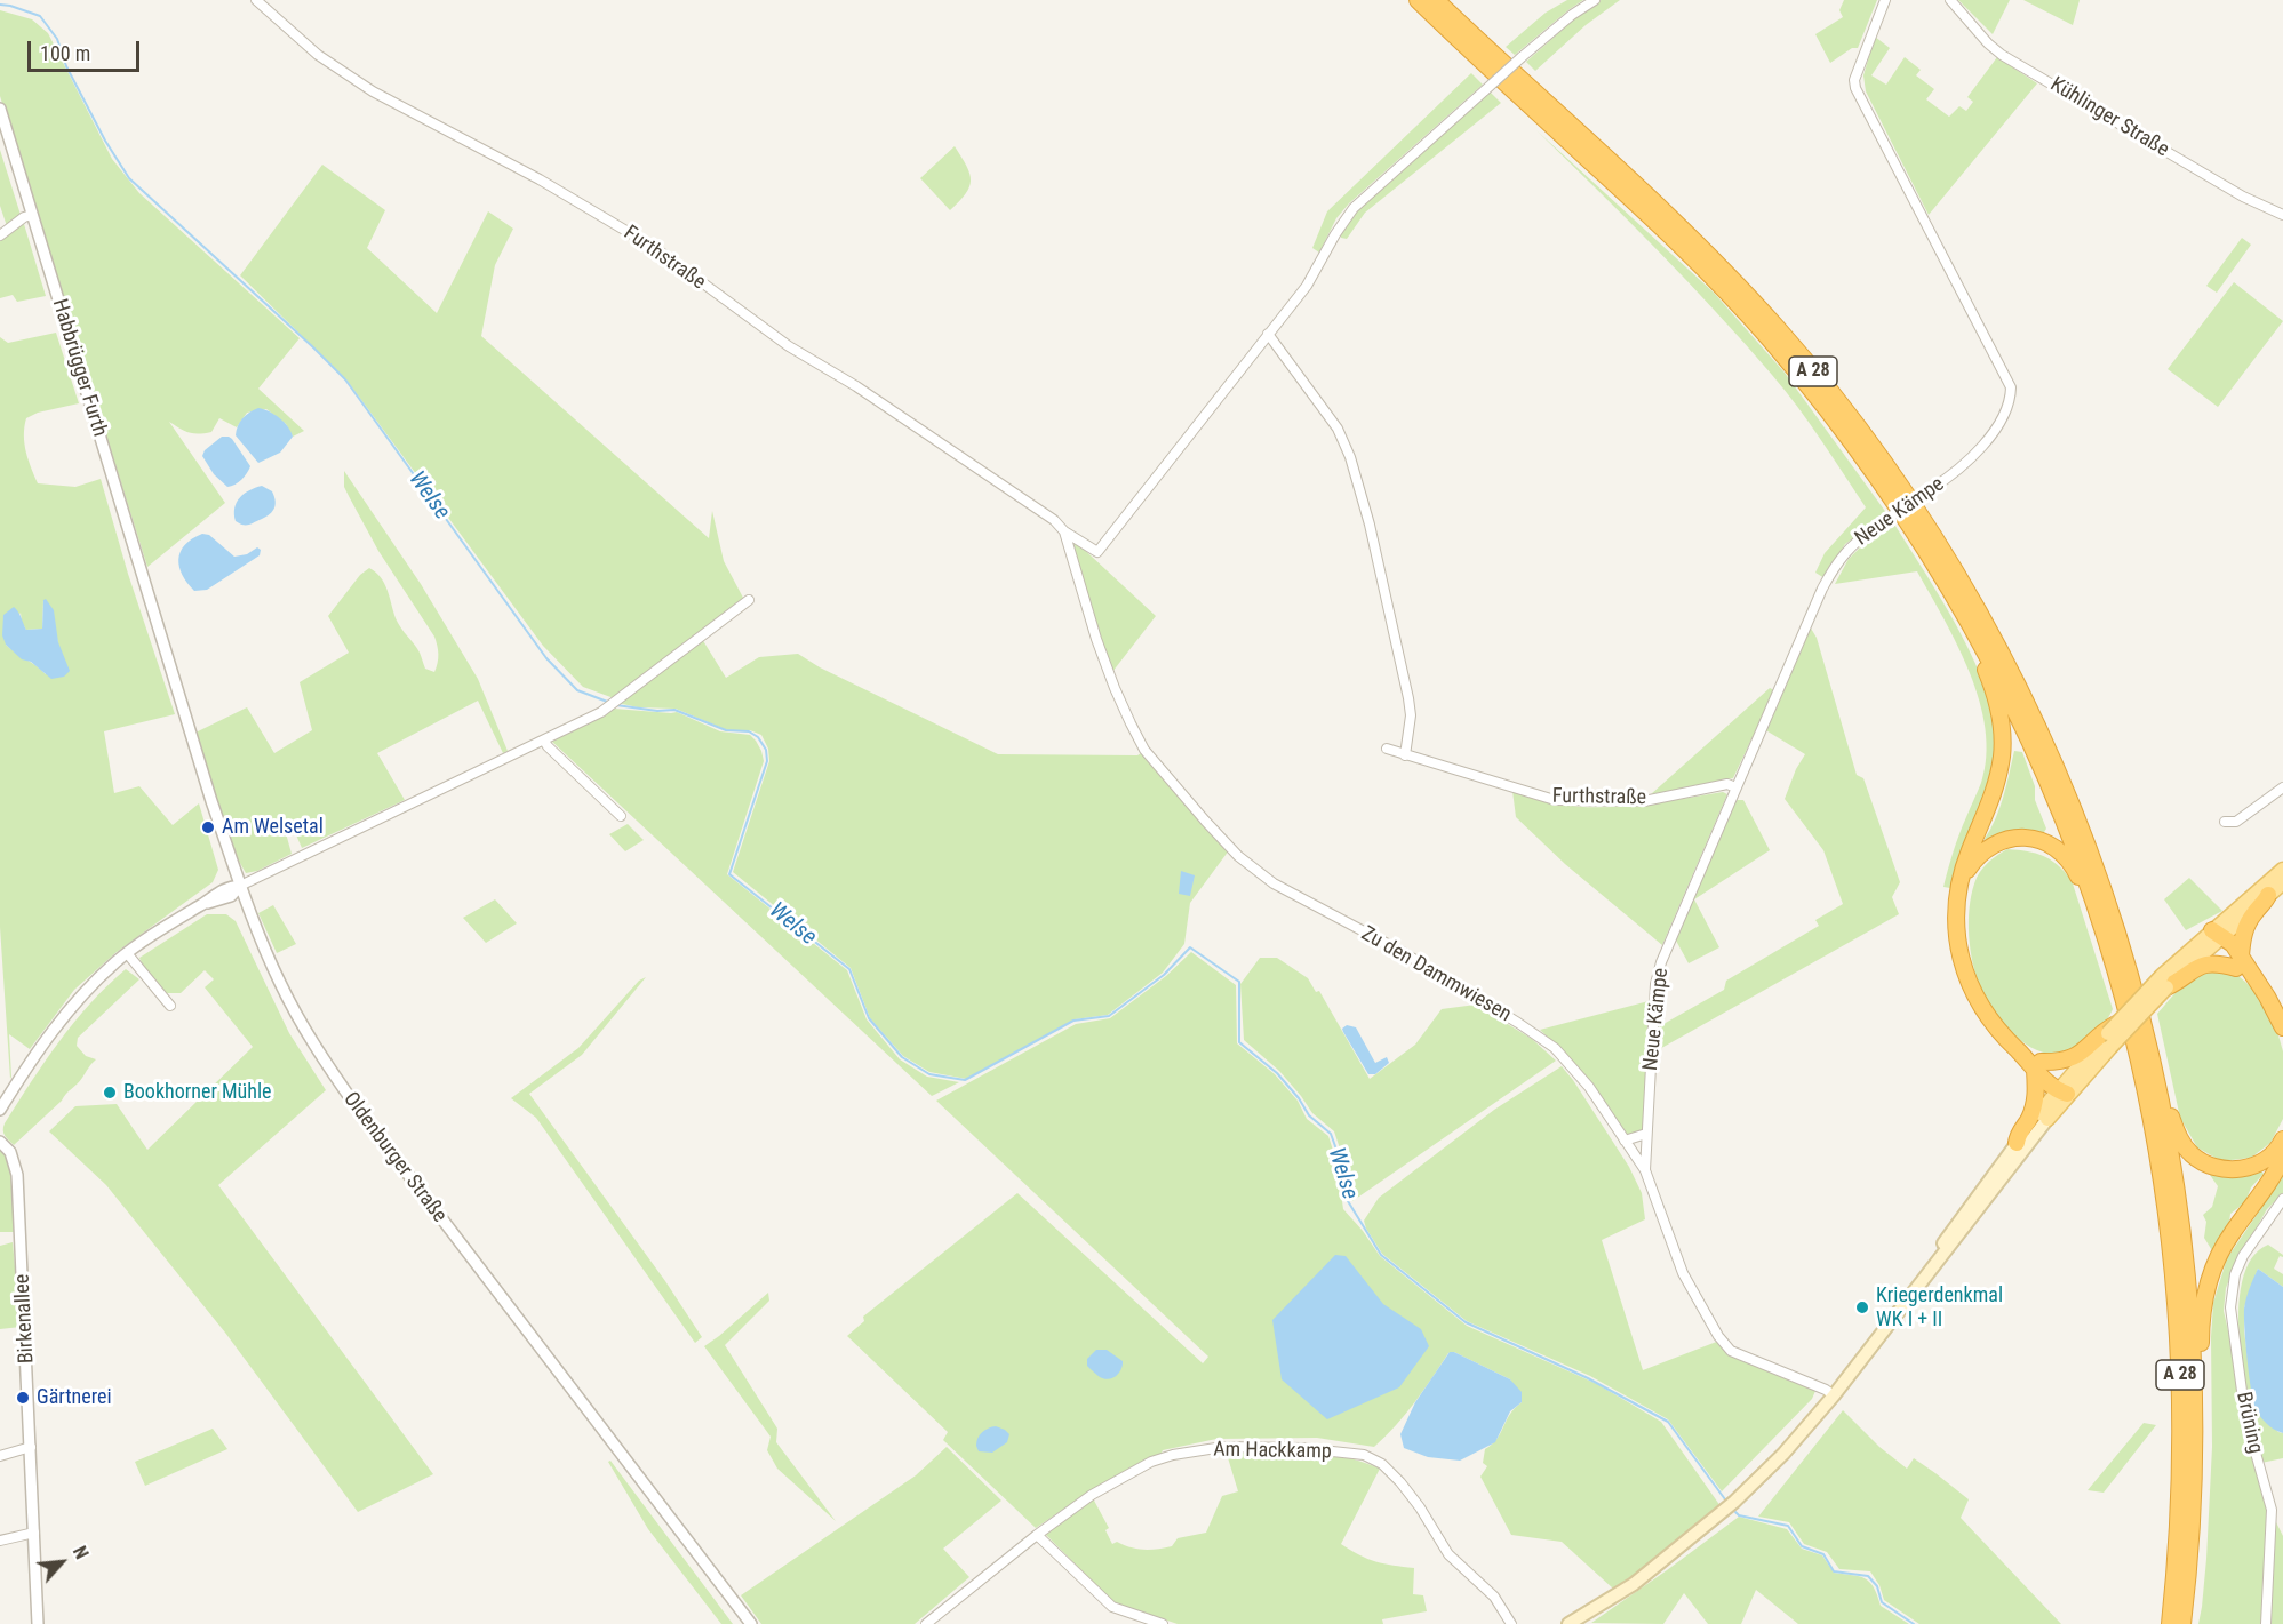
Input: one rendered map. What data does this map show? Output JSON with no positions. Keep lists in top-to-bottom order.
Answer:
{
  "streets": {
    "highway": ["A 28"],
    "street": [
      "Kühlinger Straße",
      "Furthstraße",
      "Habbrügger Furth",
      "Neue Kämpe",
      "Zu den Dammwiesen",
      "Oldenburger Straße",
      "Birkenallee",
      "Brüning",
      "Am Hackkamp"
    ]
  },
  "crossings": [
    ["Furthstraße", "Neue Kämpe"],
    ["Furthstraße", "Zu den Dammwiesen"],
    ["Habbrügger Furth", "Oldenburger Straße"],
    ["Neue Kämpe", "Zu den Dammwiesen"]
  ],
  "water": ["Welse"],
  "places": [
    "Am Welsetal",
    "Bookhorner Mühle",
    "Kriegerdenkmal WK I + II",
    "Gärtnerei"
  ],
  "scale_bar": "100 m",
  "north": "top right"
}
